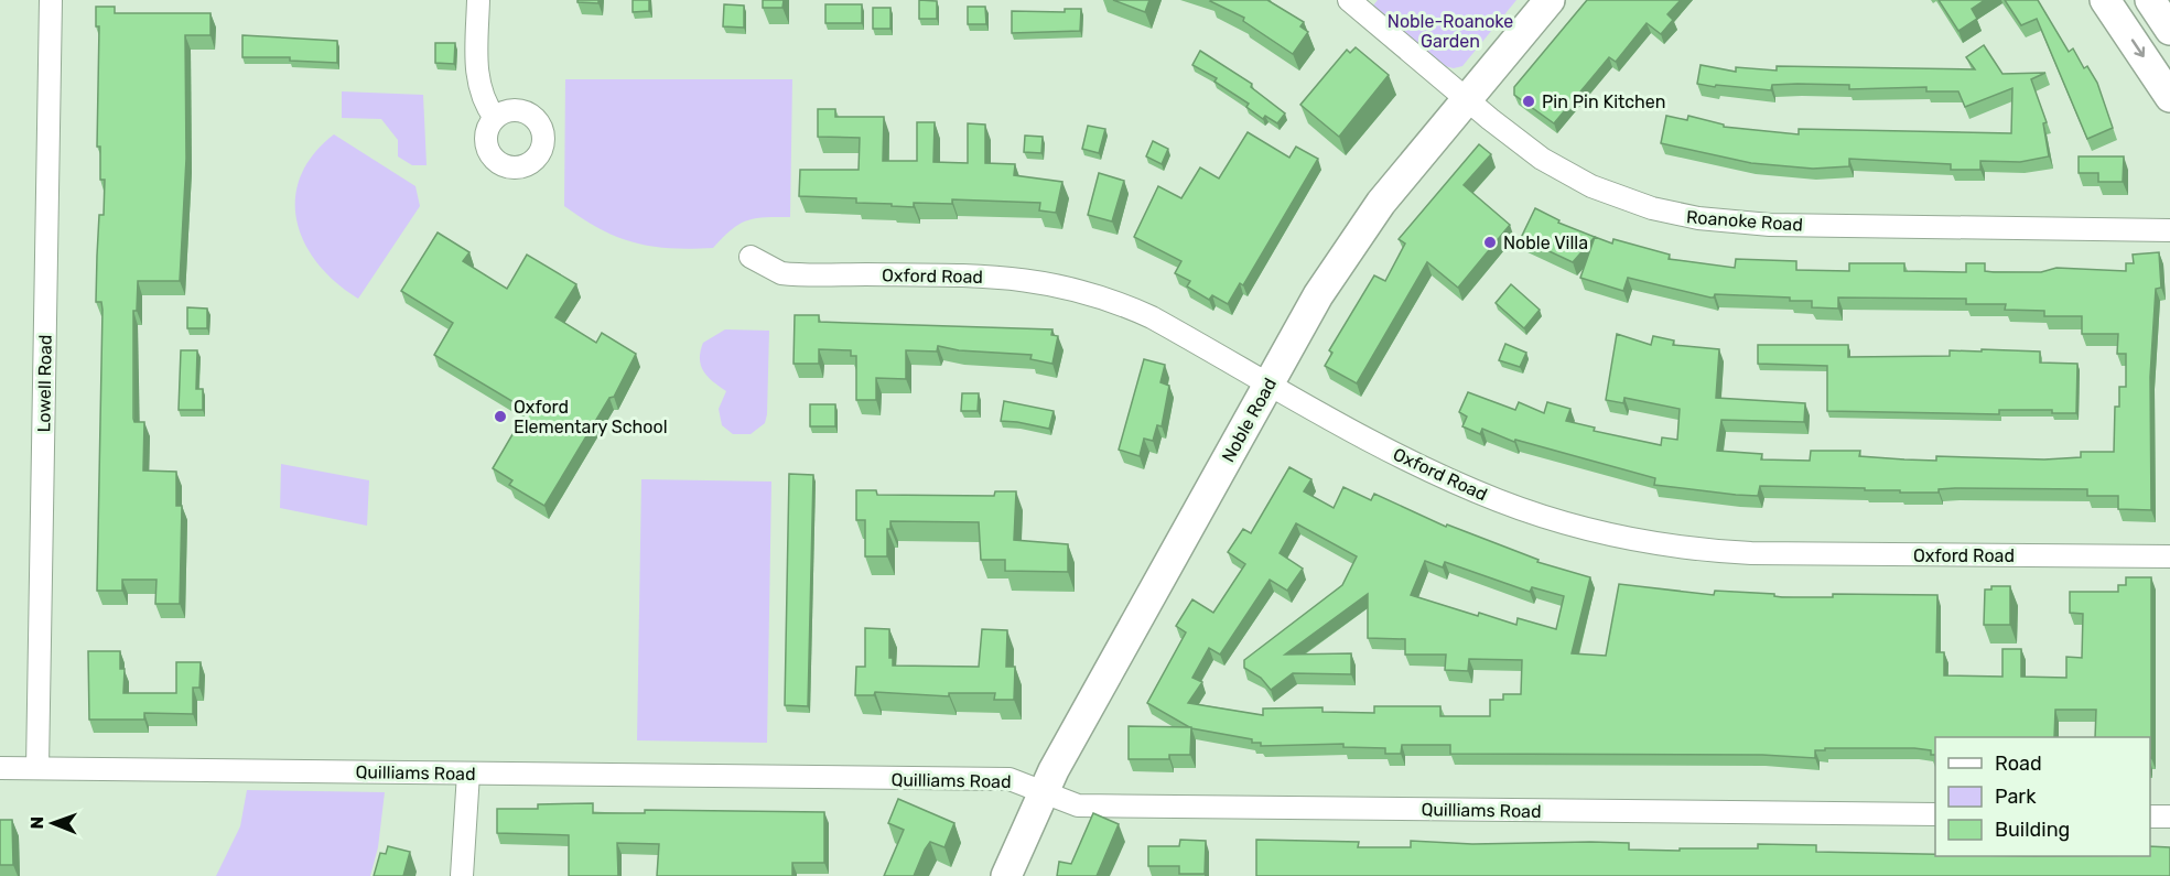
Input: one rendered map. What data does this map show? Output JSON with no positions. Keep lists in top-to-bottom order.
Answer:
{
  "streets": {
    "main road": ["Noble Road"],
    "street": [
      "Roanoke Road",
      "Oxford Road",
      "Lowell Road",
      "Quilliams Road"
    ]
  },
  "crossings": [
    ["Roanoke Road", "Noble Road"],
    ["Oxford Road", "Noble Road"],
    ["Lowell Road", "Quilliams Road"],
    ["Noble Road", "Quilliams Road"]
  ],
  "parks": ["Noble-Roanoke Garden"],
  "places": ["Pin Pin Kitchen", "Noble Villa", "Oxford Elementary School"],
  "legend": ["Road", "Park", "Building"],
  "north": "left"
}
